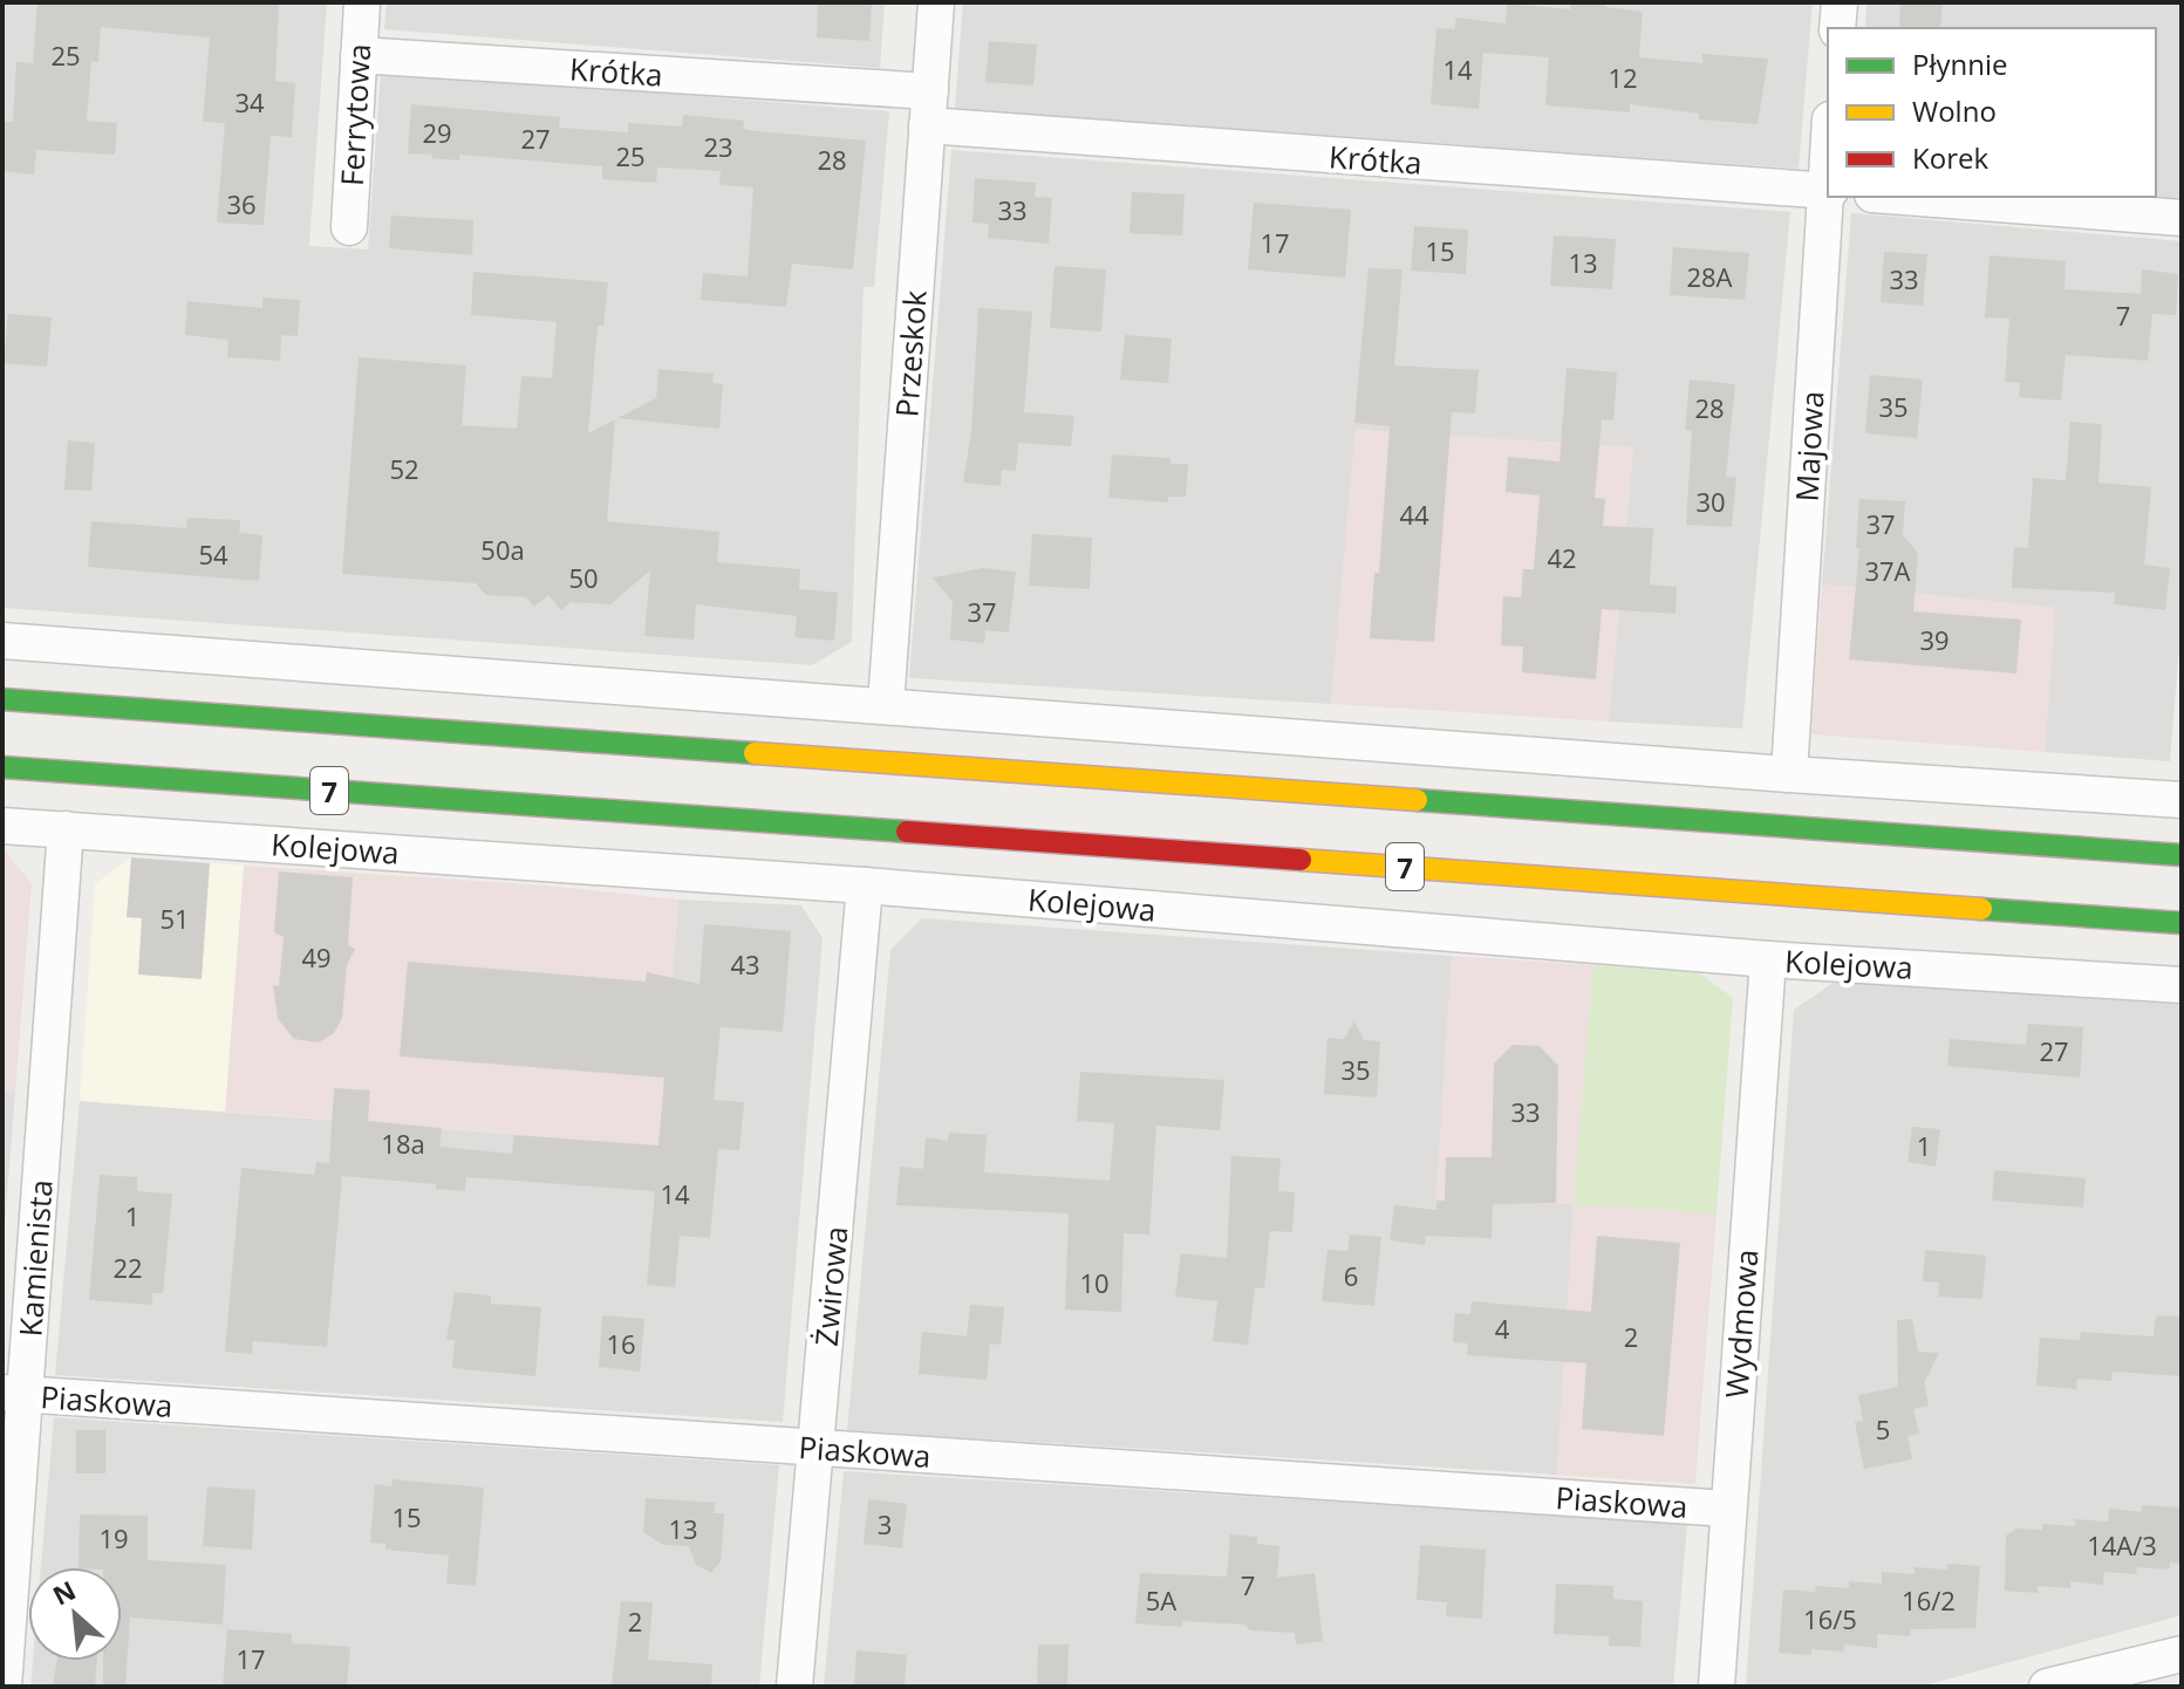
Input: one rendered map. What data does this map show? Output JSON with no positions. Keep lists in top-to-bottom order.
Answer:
{
  "streets": {
    "highway": ["7", "Kolejowa"],
    "street": [
      "Krótka",
      "Ferrytowa",
      "Przeskok",
      "Majowa",
      "Kamienista",
      "Żwirowa",
      "Wydmowa",
      "Piaskowa"
    ]
  },
  "crossings": [
    ["Krótka", "Ferrytowa"],
    ["Krótka", "Przeskok"],
    ["Krótka", "Majowa"],
    ["Kolejowa", "Kamienista"],
    ["Kolejowa", "Żwirowa"],
    ["Kolejowa", "Wydmowa"],
    ["Kamienista", "Piaskowa"],
    ["Żwirowa", "Piaskowa"],
    ["Wydmowa", "Piaskowa"]
  ],
  "house_numbers": [
    "25",
    "14",
    "12",
    "34",
    "29",
    "27",
    "23",
    "25",
    "28",
    "36",
    "33",
    "17",
    "15",
    "13",
    "28A",
    "33",
    "7",
    "35",
    "28",
    "52",
    "30",
    "44",
    "37",
    "50a",
    "54",
    "42",
    "37A",
    "50",
    "37",
    "39",
    "51",
    "49",
    "43",
    "27",
    "35",
    "33",
    "18a",
    "1",
    "14",
    "1",
    "22",
    "6",
    "10",
    "4",
    "2",
    "16",
    "5",
    "15",
    "3",
    "13",
    "19",
    "14A/3",
    "7",
    "5A",
    "16/2",
    "16/5",
    "2",
    "17"
  ],
  "legend": ["Płynnie", "Wolno", "Korek"],
  "north": "top left"
}
